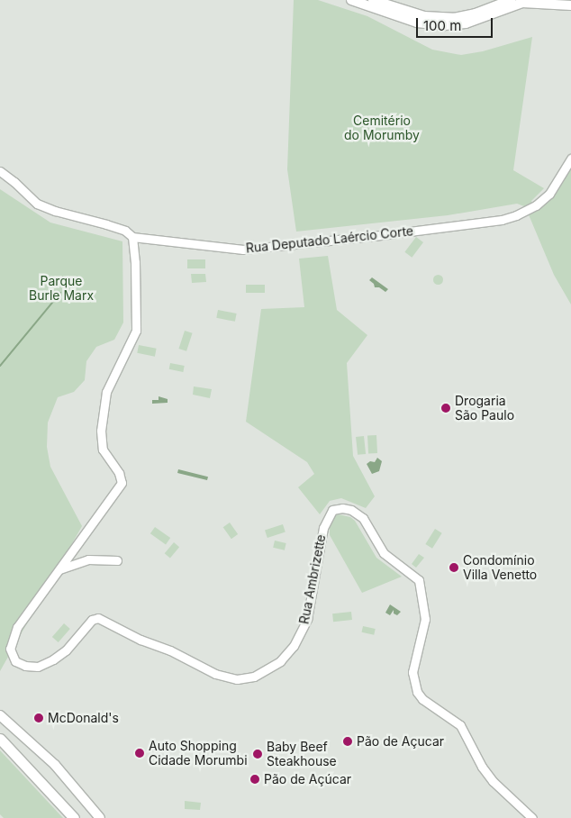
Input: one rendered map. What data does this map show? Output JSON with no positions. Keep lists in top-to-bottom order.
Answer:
{
  "streets": {
    "street": ["Rua Deputado Laércio Corte", "Rua Ambrizette"]
  },
  "parks": ["Cemitério do Morumby", "Parque Burle Marx"],
  "places": [
    "Drogaria São Paulo",
    "Condomínio Villa Venetto",
    "McDonald's",
    "Pão de Açucar",
    "Auto Shopping Cidade Morumbi",
    "Baby Beef Steakhouse",
    "Pão de Açúcar"
  ],
  "scale_bar": "100 m"
}
